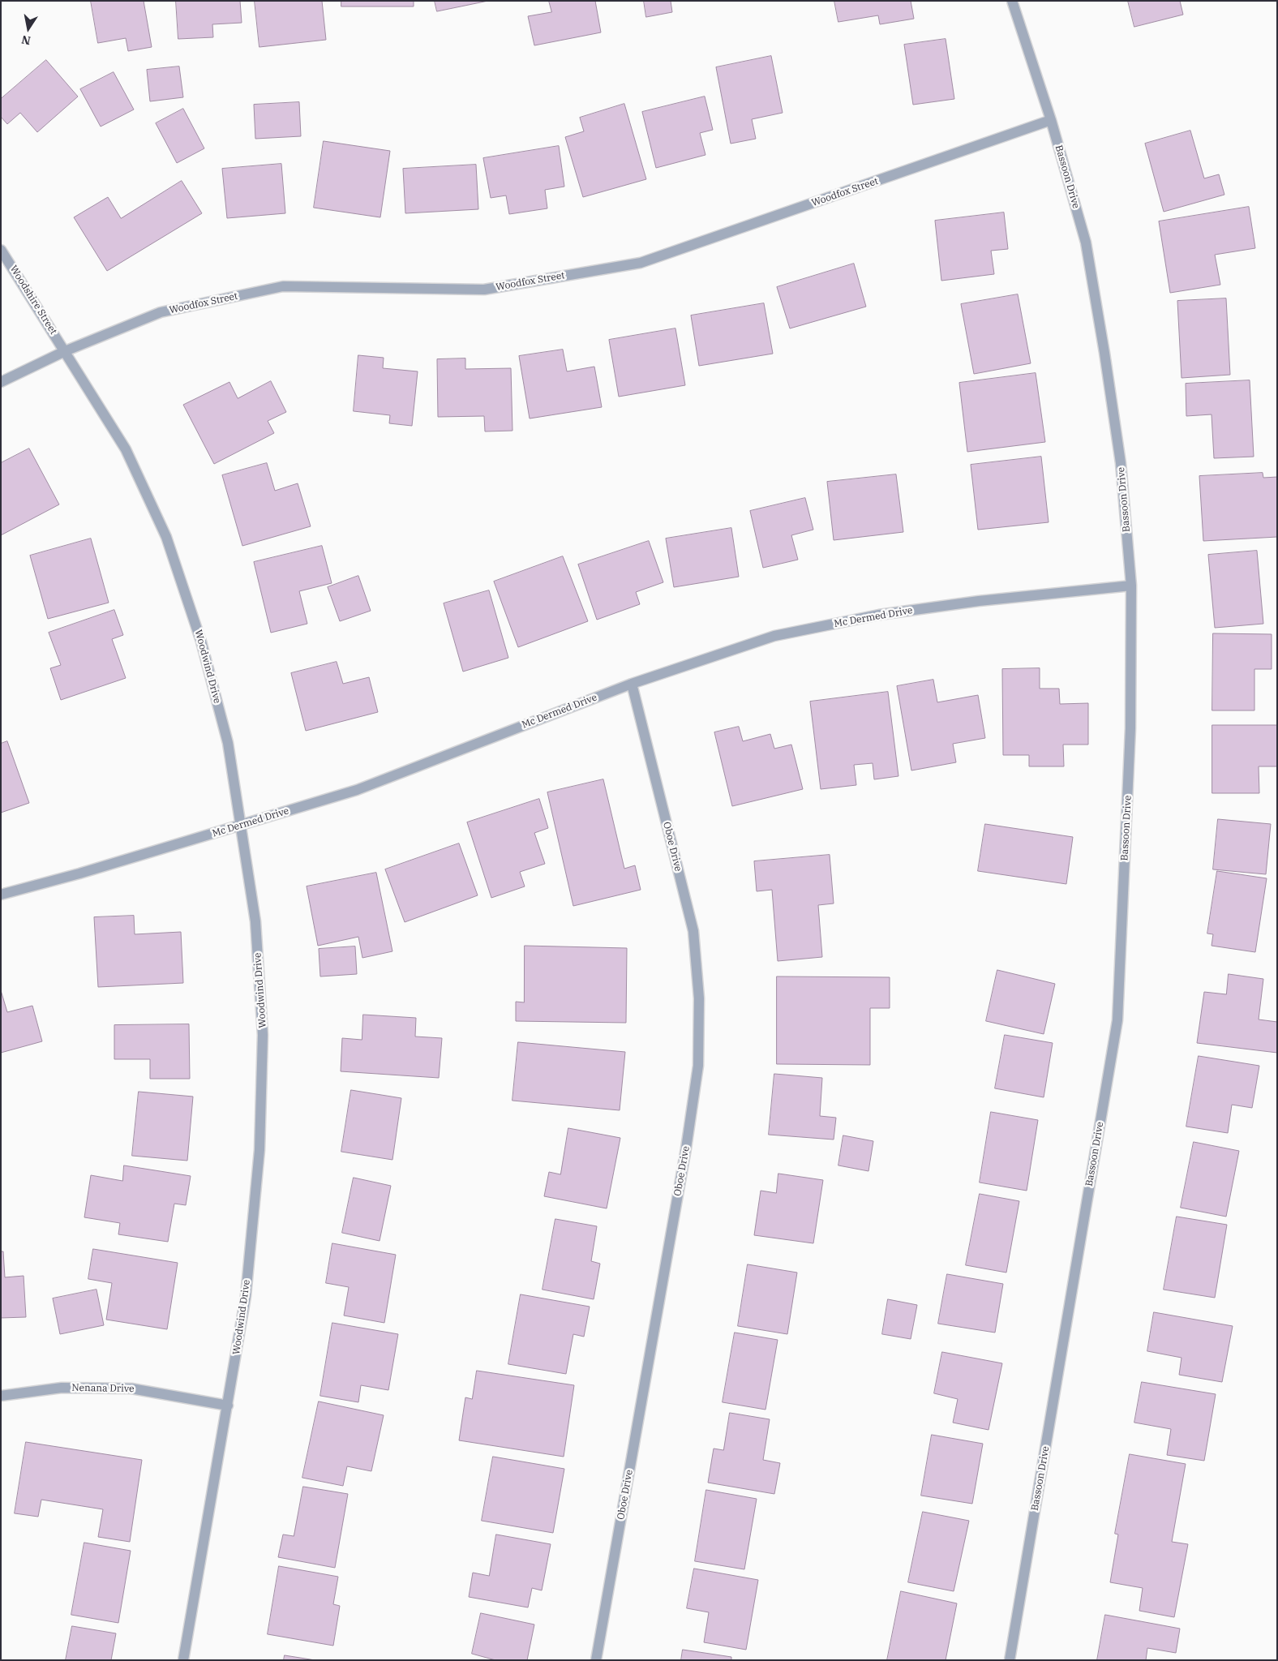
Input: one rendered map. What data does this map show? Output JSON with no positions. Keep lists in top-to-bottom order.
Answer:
{
  "streets": {
    "street": [
      "Bassoon Drive",
      "Woodfox Street",
      "Woodshire Street",
      "Mc Dermed Drive",
      "Woodwind Drive",
      "Oboe Drive",
      "Nenana Drive"
    ]
  },
  "crossings": [
    ["Bassoon Drive", "Woodfox Street"],
    ["Bassoon Drive", "Mc Dermed Drive"],
    ["Woodfox Street", "Woodshire Street"],
    ["Woodfox Street", "Woodwind Drive"],
    ["Woodshire Street", "Woodwind Drive"],
    ["Mc Dermed Drive", "Woodwind Drive"],
    ["Mc Dermed Drive", "Oboe Drive"],
    ["Woodwind Drive", "Nenana Drive"]
  ],
  "north": "bottom"
}
